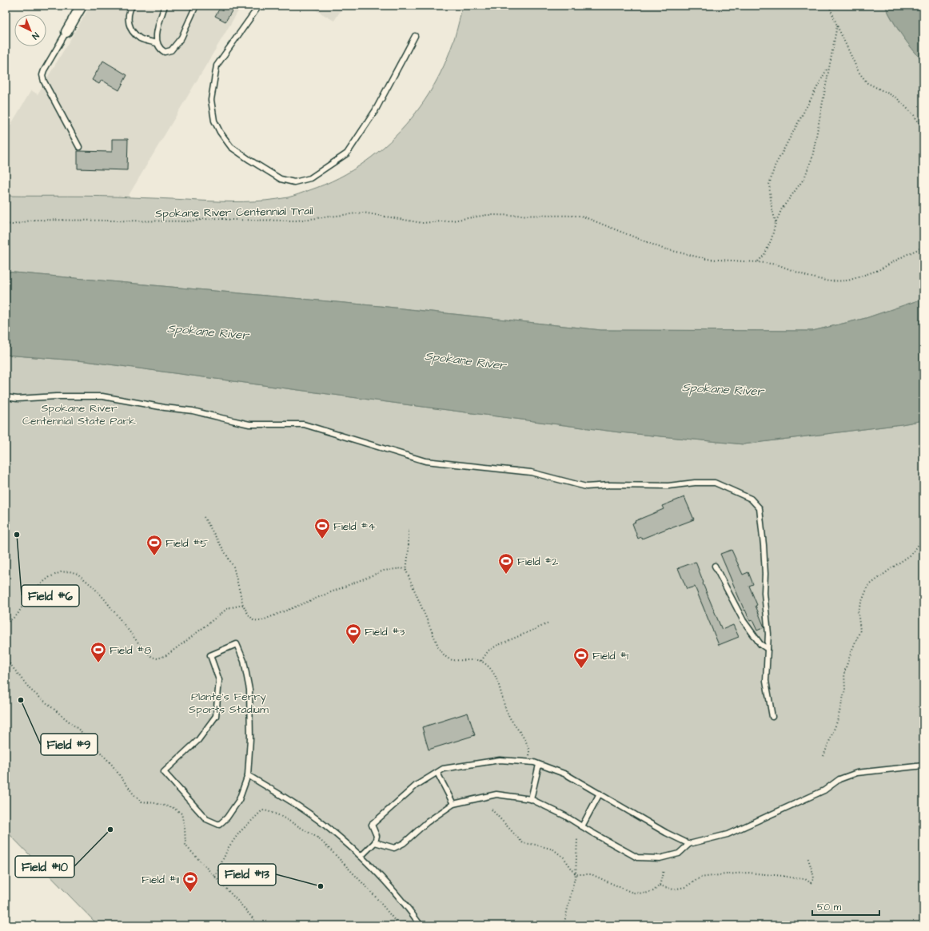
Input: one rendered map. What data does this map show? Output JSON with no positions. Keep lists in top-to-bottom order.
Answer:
{
  "streets": {
    "path": ["Spokane River Centennial Trail"]
  },
  "water": ["Spokane River"],
  "parks": ["Spokane River Centennial State Park", "Plante's Ferry Sports Stadium"],
  "places": {
    "other": [
      "Field #6",
      "Field #9",
      "Field #10",
      "Field #13"
    ],
    "sports": [
      "Field #4",
      "Field #5",
      "Field #2",
      "Field #3",
      "Field #8",
      "Field #1",
      "Field #11"
    ]
  },
  "scale_bar": "50 m",
  "north": "bottom right"
}
